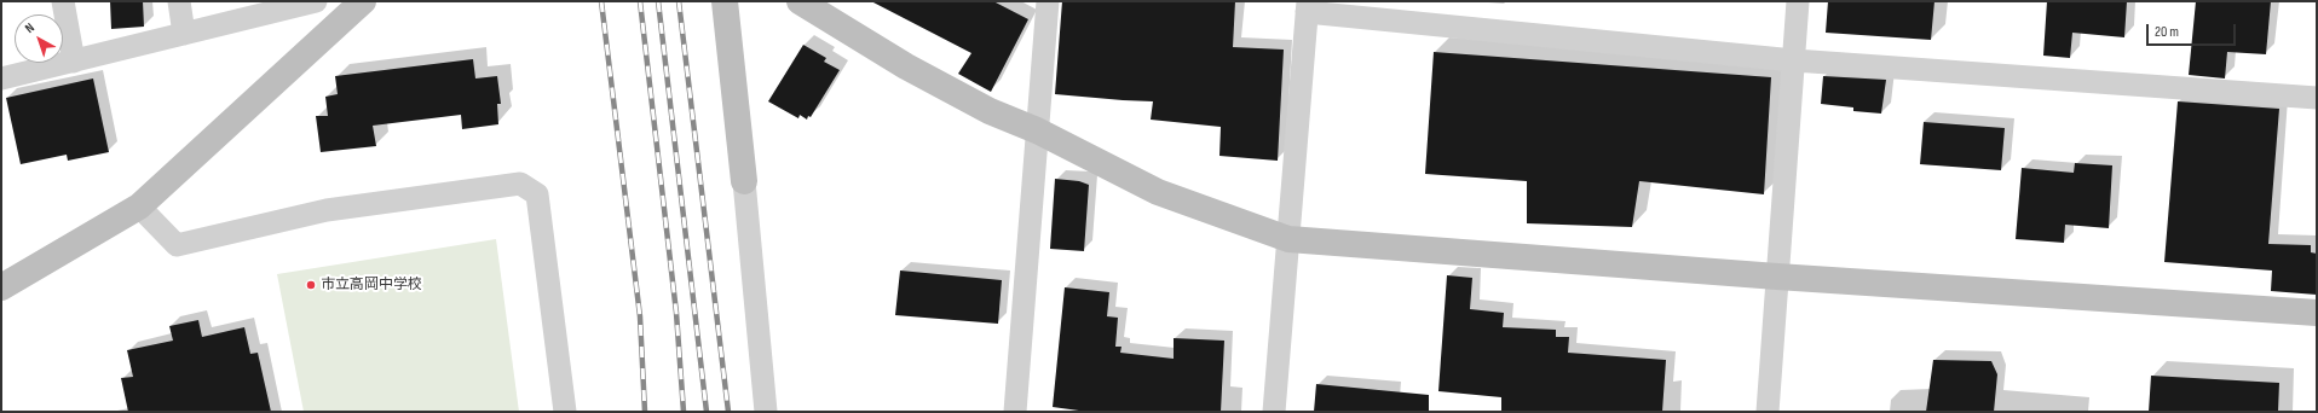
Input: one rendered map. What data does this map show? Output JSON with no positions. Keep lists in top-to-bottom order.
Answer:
{
  "places": ["市立高岡中学校"],
  "scale_bar": "20 m",
  "north": "top left"
}
